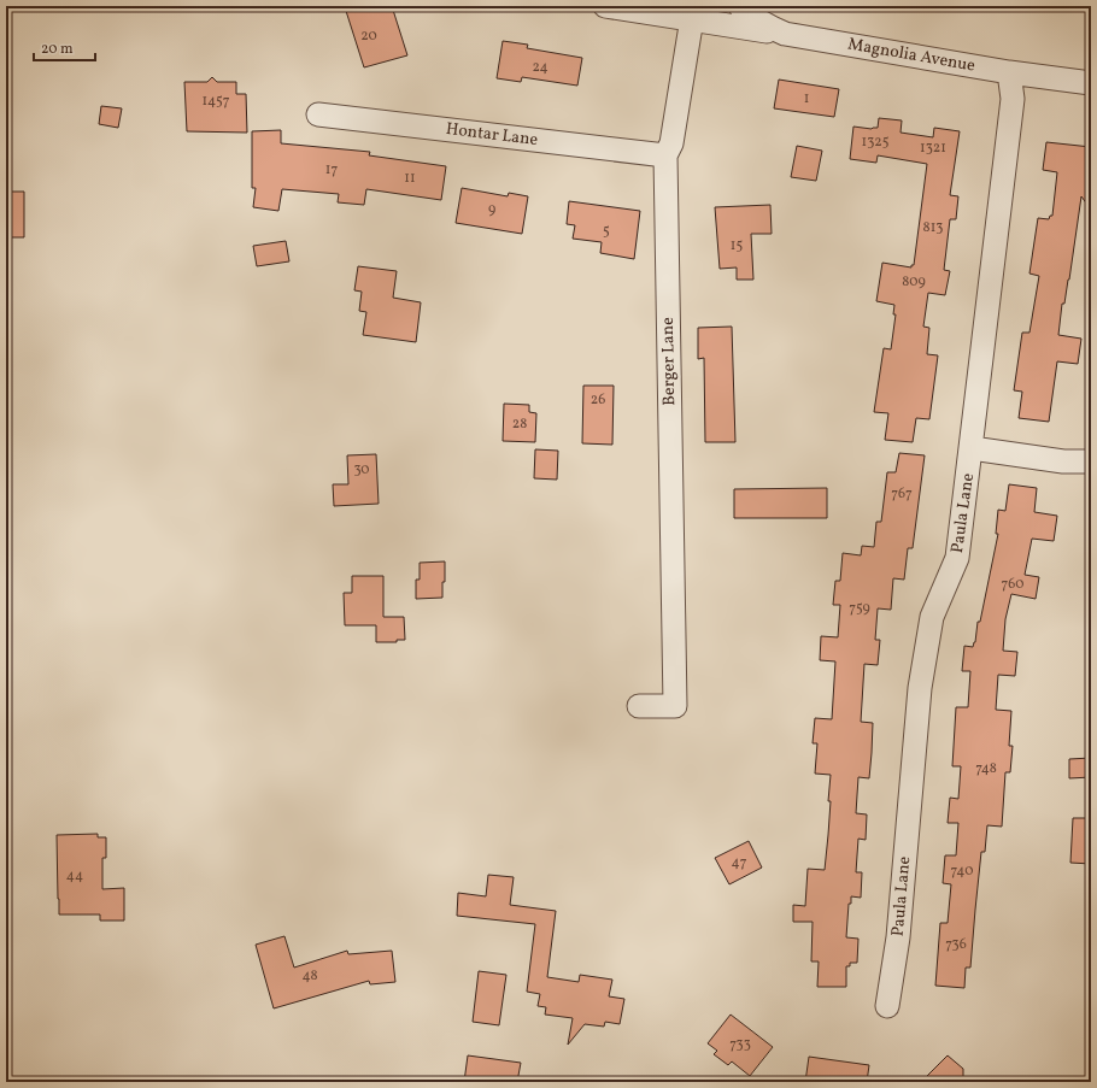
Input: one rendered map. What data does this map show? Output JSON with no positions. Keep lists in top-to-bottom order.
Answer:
{
  "streets": {
    "street": [
      "Magnolia Avenue",
      "Hontar Lane",
      "Berger Lane",
      "Paula Lane"
    ]
  },
  "crossings": [
    ["Magnolia Avenue", "Paula Lane"],
    ["Hontar Lane", "Berger Lane"]
  ],
  "house_numbers": [
    "20",
    "24",
    "1",
    "1457",
    "1325",
    "1321",
    "17",
    "11",
    "9",
    "813",
    "5",
    "15",
    "809",
    "26",
    "28",
    "30",
    "767",
    "760",
    "759",
    "748",
    "47",
    "740",
    "44",
    "736",
    "48",
    "733"
  ],
  "scale_bar": "20 m"
}
